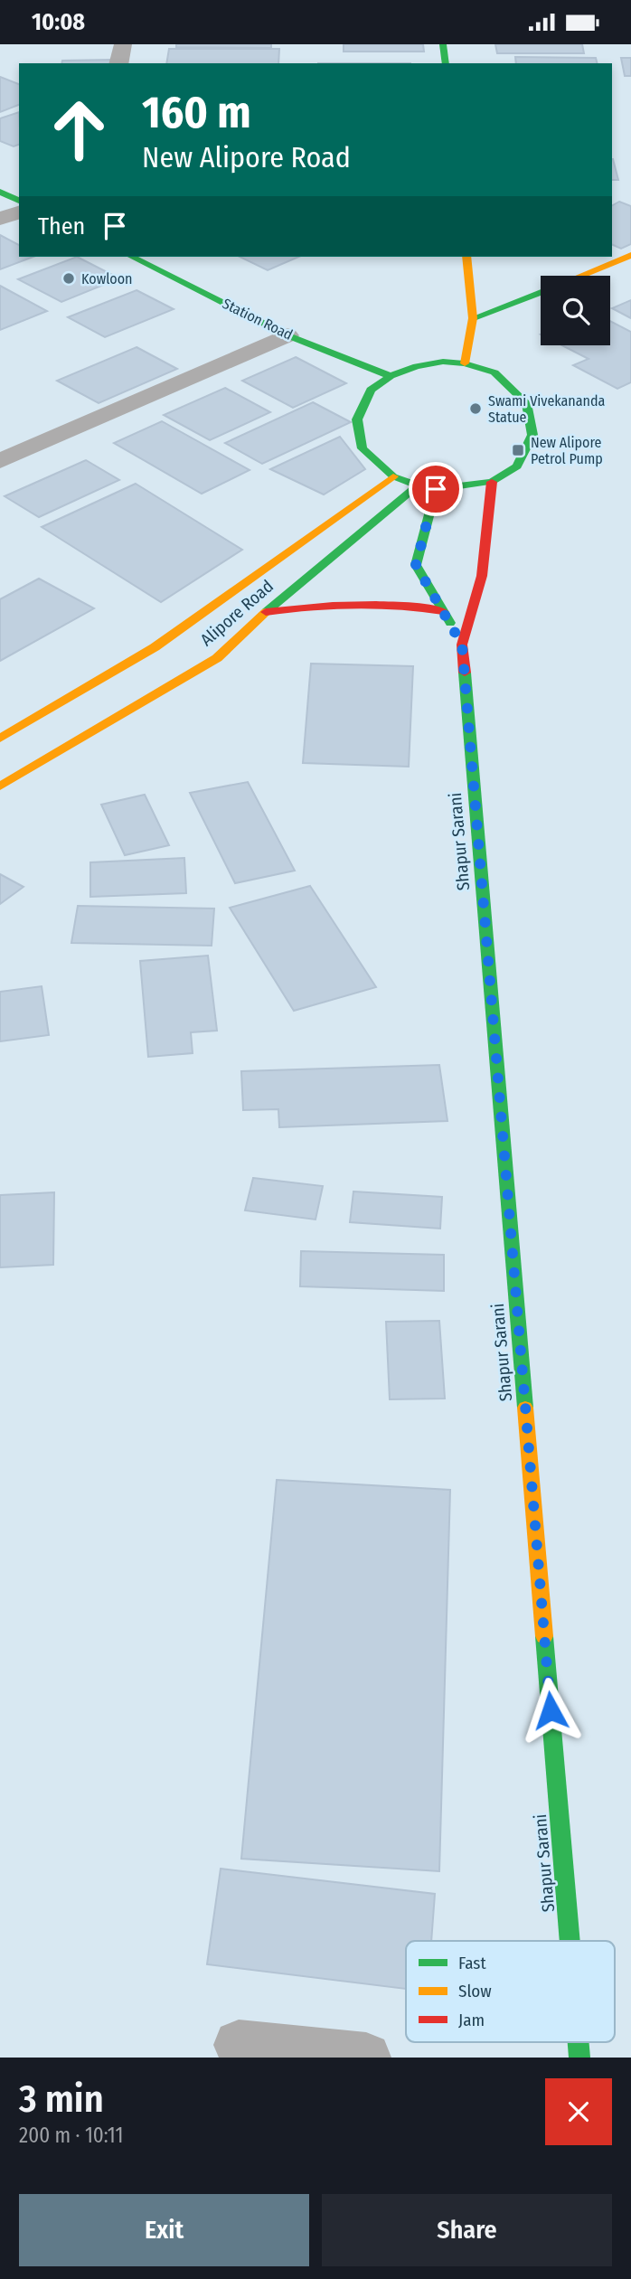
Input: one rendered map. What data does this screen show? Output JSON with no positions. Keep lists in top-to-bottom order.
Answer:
{
  "streets": {
    "street": ["Station Road", "Alipore Road", "Shapur Sarani"]
  },
  "crossings": [
    ["Station Road", "Alipore Road"]
  ],
  "places": {
    "other": ["Kowloon", "Swami Vivekananda Statue"],
    "transit": ["New Alipore Petrol Pump"]
  },
  "legend": ["Fast", "Slow", "Jam"],
  "page": {
    "status": "10:08",
    "turn": ["160 m", "New Alipore Road"],
    "then": "Then",
    "heading": ["3 min", "200 m · 10:11"],
    "buttons": ["Exit", "Share"]
  }
}
